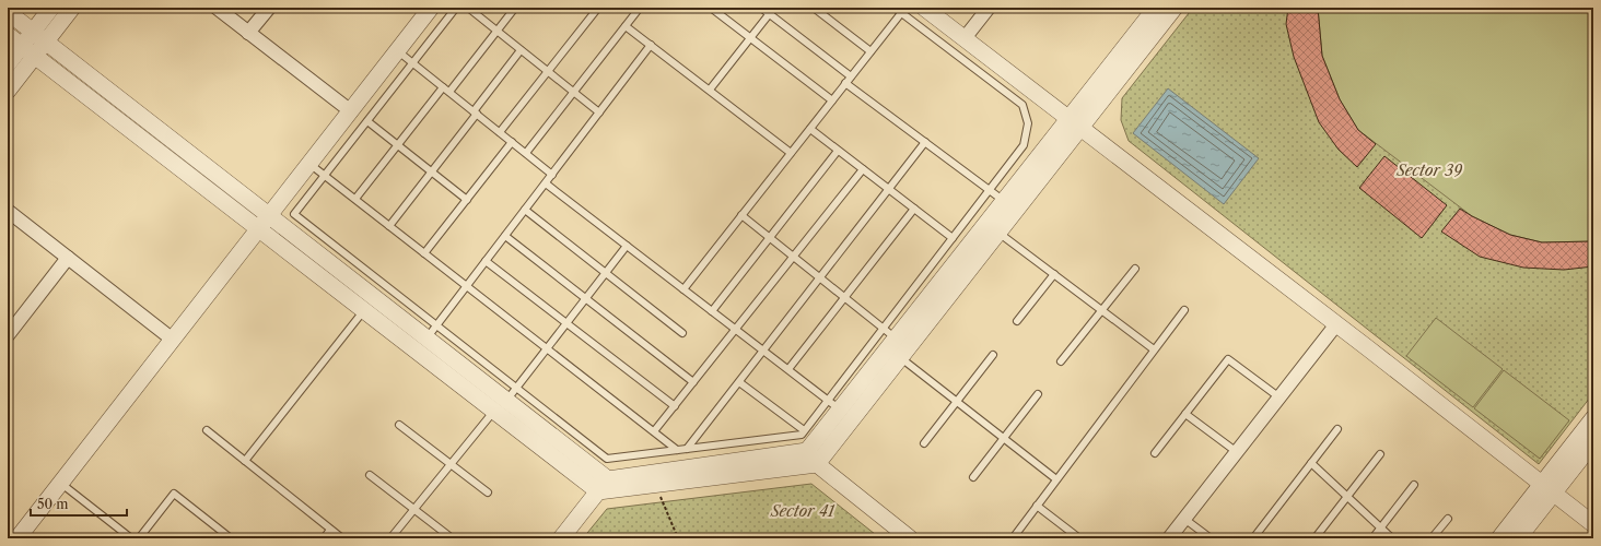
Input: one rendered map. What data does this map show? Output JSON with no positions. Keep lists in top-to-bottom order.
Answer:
{
  "parks": ["Sector 39", "Sector 41"],
  "scale_bar": "50 m"
}
